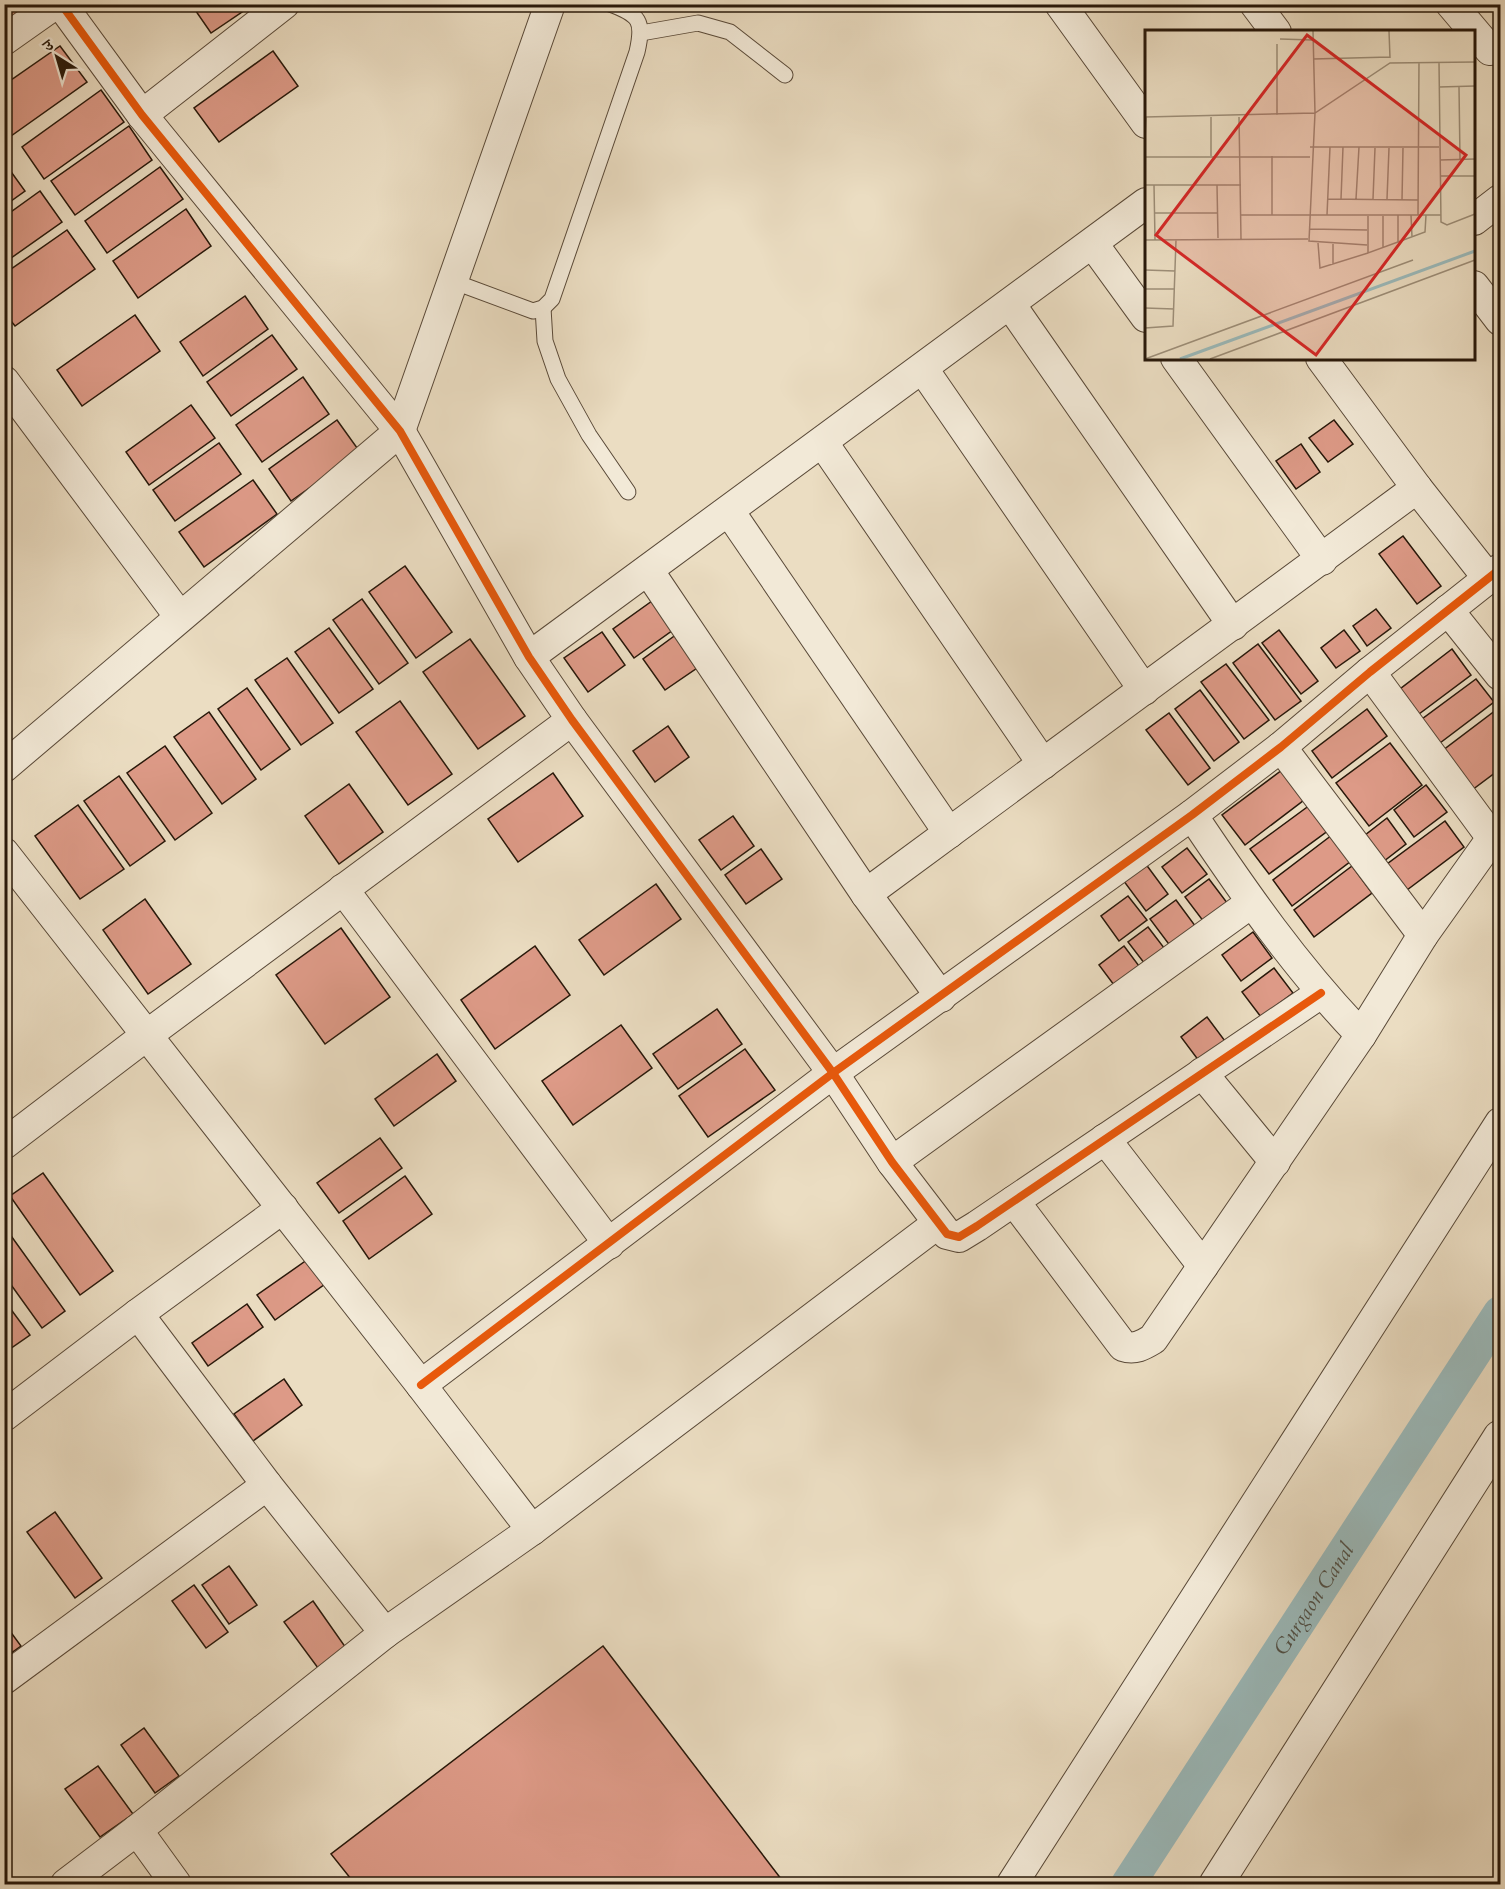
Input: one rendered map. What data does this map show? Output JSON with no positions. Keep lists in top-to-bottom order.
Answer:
{
  "water": ["Gurgaon Canal"],
  "north": "top left"
}
